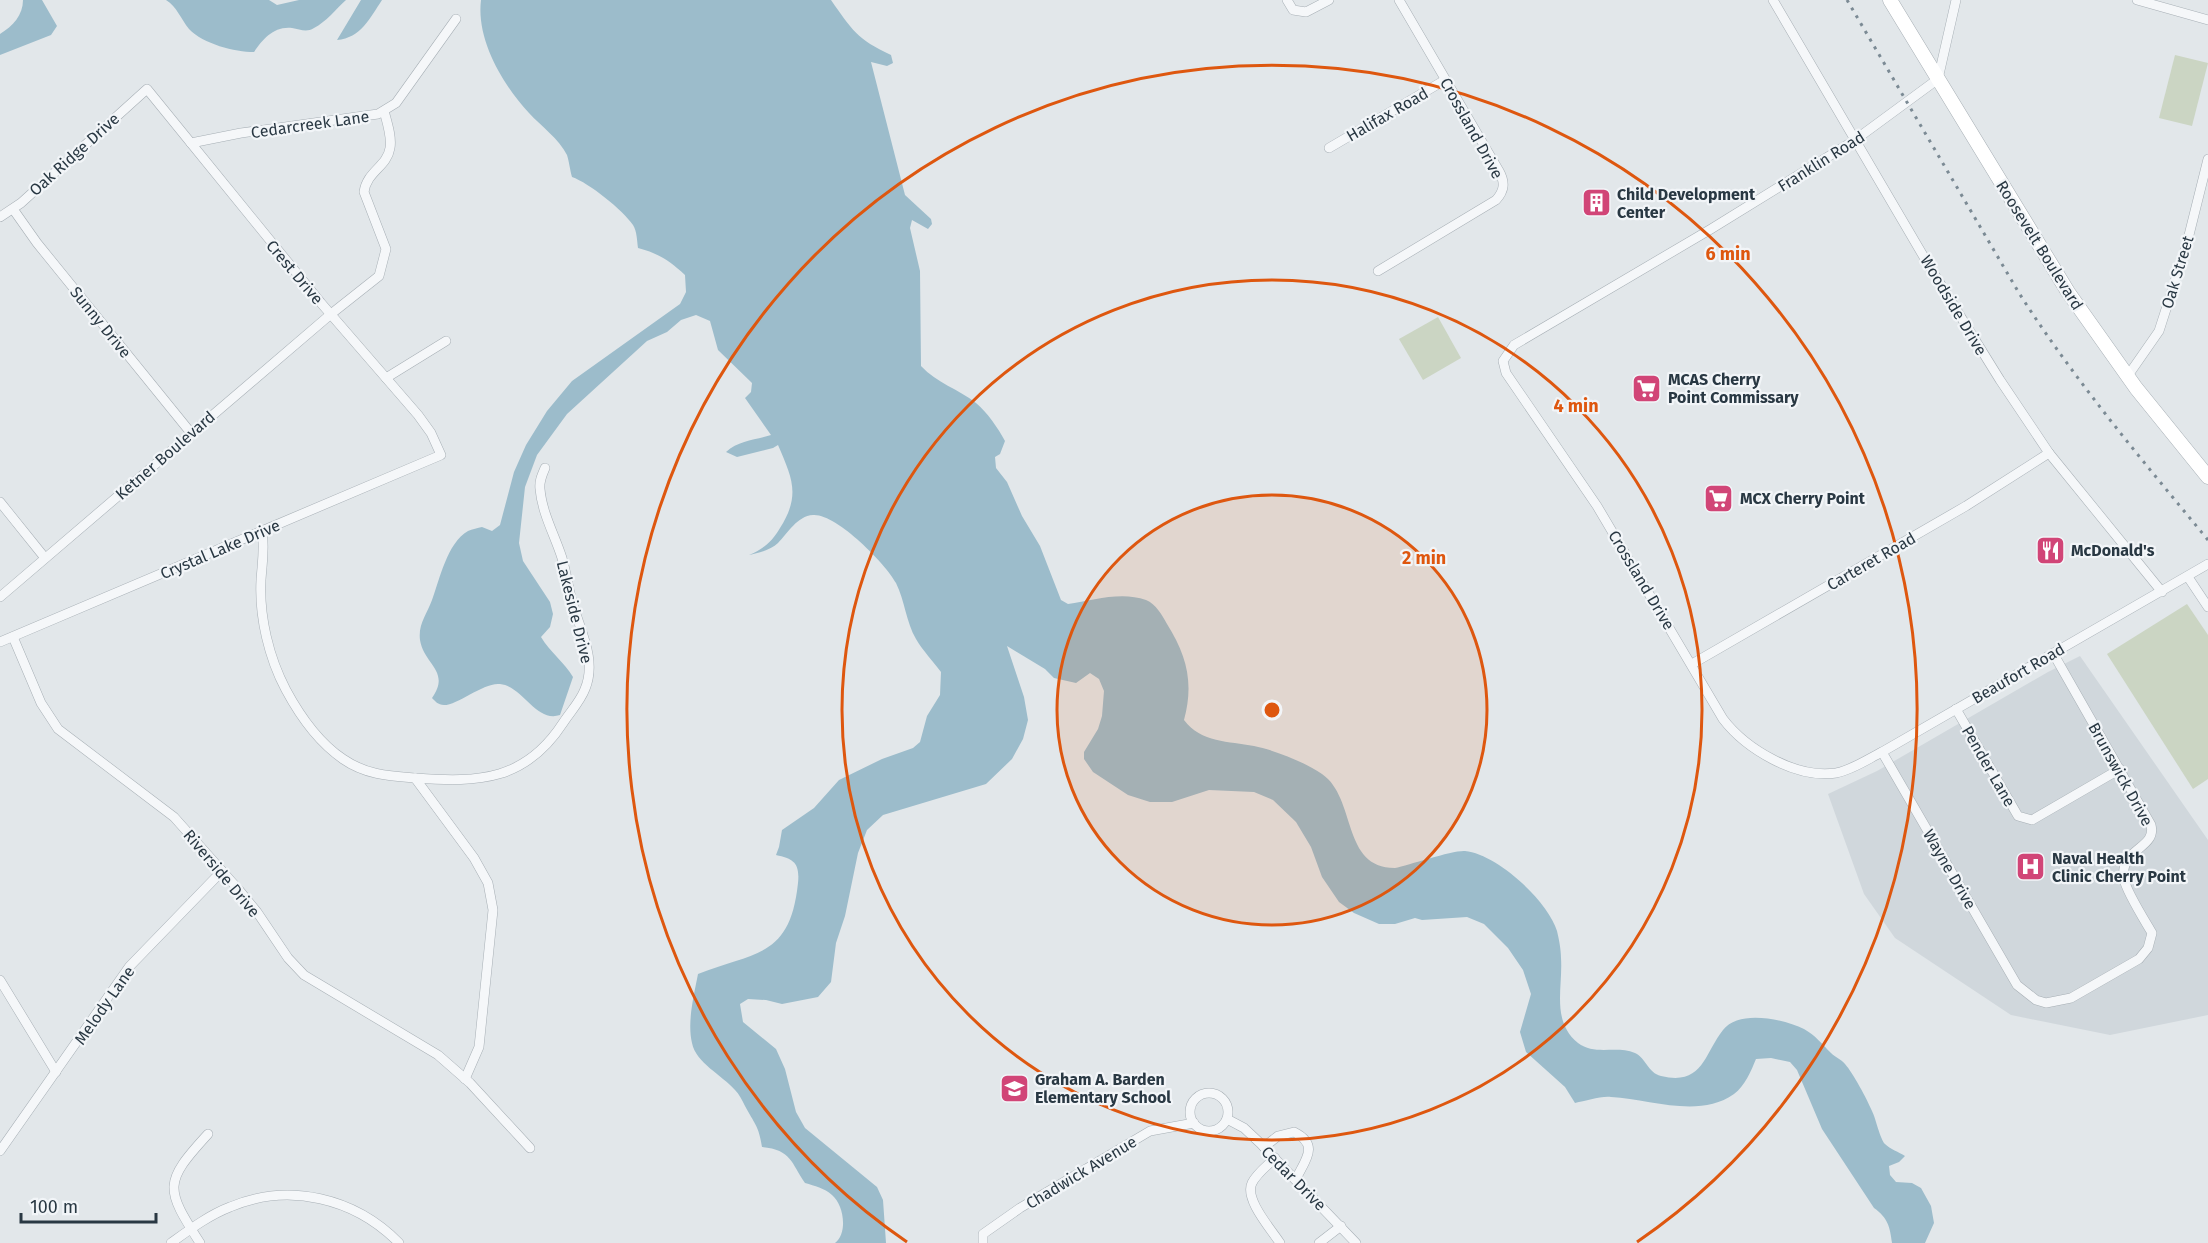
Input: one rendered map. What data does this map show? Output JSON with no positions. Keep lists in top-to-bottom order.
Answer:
{
  "streets": {
    "street": [
      "Halifax Road",
      "Cedarcreek Lane",
      "Crossland Drive",
      "Oak Ridge Drive",
      "Franklin Road",
      "Roosevelt Boulevard",
      "Crest Drive",
      "Oak Street",
      "Woodside Drive",
      "Sunny Drive",
      "Ketner Boulevard",
      "Crystal Lake Drive",
      "Carteret Road",
      "Lakeside Drive",
      "Beaufort Road",
      "Pender Lane",
      "Brunswick Drive",
      "Wayne Drive",
      "Riverside Drive",
      "Melody Lane",
      "Chadwick Avenue",
      "Cedar Drive"
    ]
  },
  "crossings": [
    ["Halifax Road", "Crossland Drive"],
    ["Cedarcreek Lane", "Crest Drive"],
    ["Cedarcreek Lane", "Ketner Boulevard"],
    ["Crossland Drive", "Franklin Road"],
    ["Crossland Drive", "Carteret Road"],
    ["Crossland Drive", "Beaufort Road"],
    ["Oak Ridge Drive", "Crest Drive"],
    ["Oak Ridge Drive", "Sunny Drive"],
    ["Franklin Road", "Roosevelt Boulevard"],
    ["Franklin Road", "Woodside Drive"],
    ["Roosevelt Boulevard", "Oak Street"],
    ["Crest Drive", "Ketner Boulevard"],
    ["Crest Drive", "Crystal Lake Drive"],
    ["Woodside Drive", "Carteret Road"],
    ["Woodside Drive", "Beaufort Road"],
    ["Sunny Drive", "Ketner Boulevard"],
    ["Crystal Lake Drive", "Lakeside Drive"],
    ["Crystal Lake Drive", "Riverside Drive"],
    ["Beaufort Road", "Pender Lane"],
    ["Beaufort Road", "Brunswick Drive"],
    ["Beaufort Road", "Wayne Drive"],
    ["Pender Lane", "Brunswick Drive"],
    ["Brunswick Drive", "Wayne Drive"],
    ["Riverside Drive", "Melody Lane"],
    ["Chadwick Avenue", "Cedar Drive"]
  ],
  "places": {
    "building": ["Child Development Center"],
    "supermarket": ["MCAS Cherry Point Commissary", "MCX Cherry Point"],
    "restaurant": ["McDonald's"],
    "hospital": ["Naval Health Clinic Cherry Point"],
    "school or university": ["Graham A. Barden Elementary School"]
  },
  "scale_bar": "100 m",
  "rings": ["6 min", "4 min", "2 min"]
}
